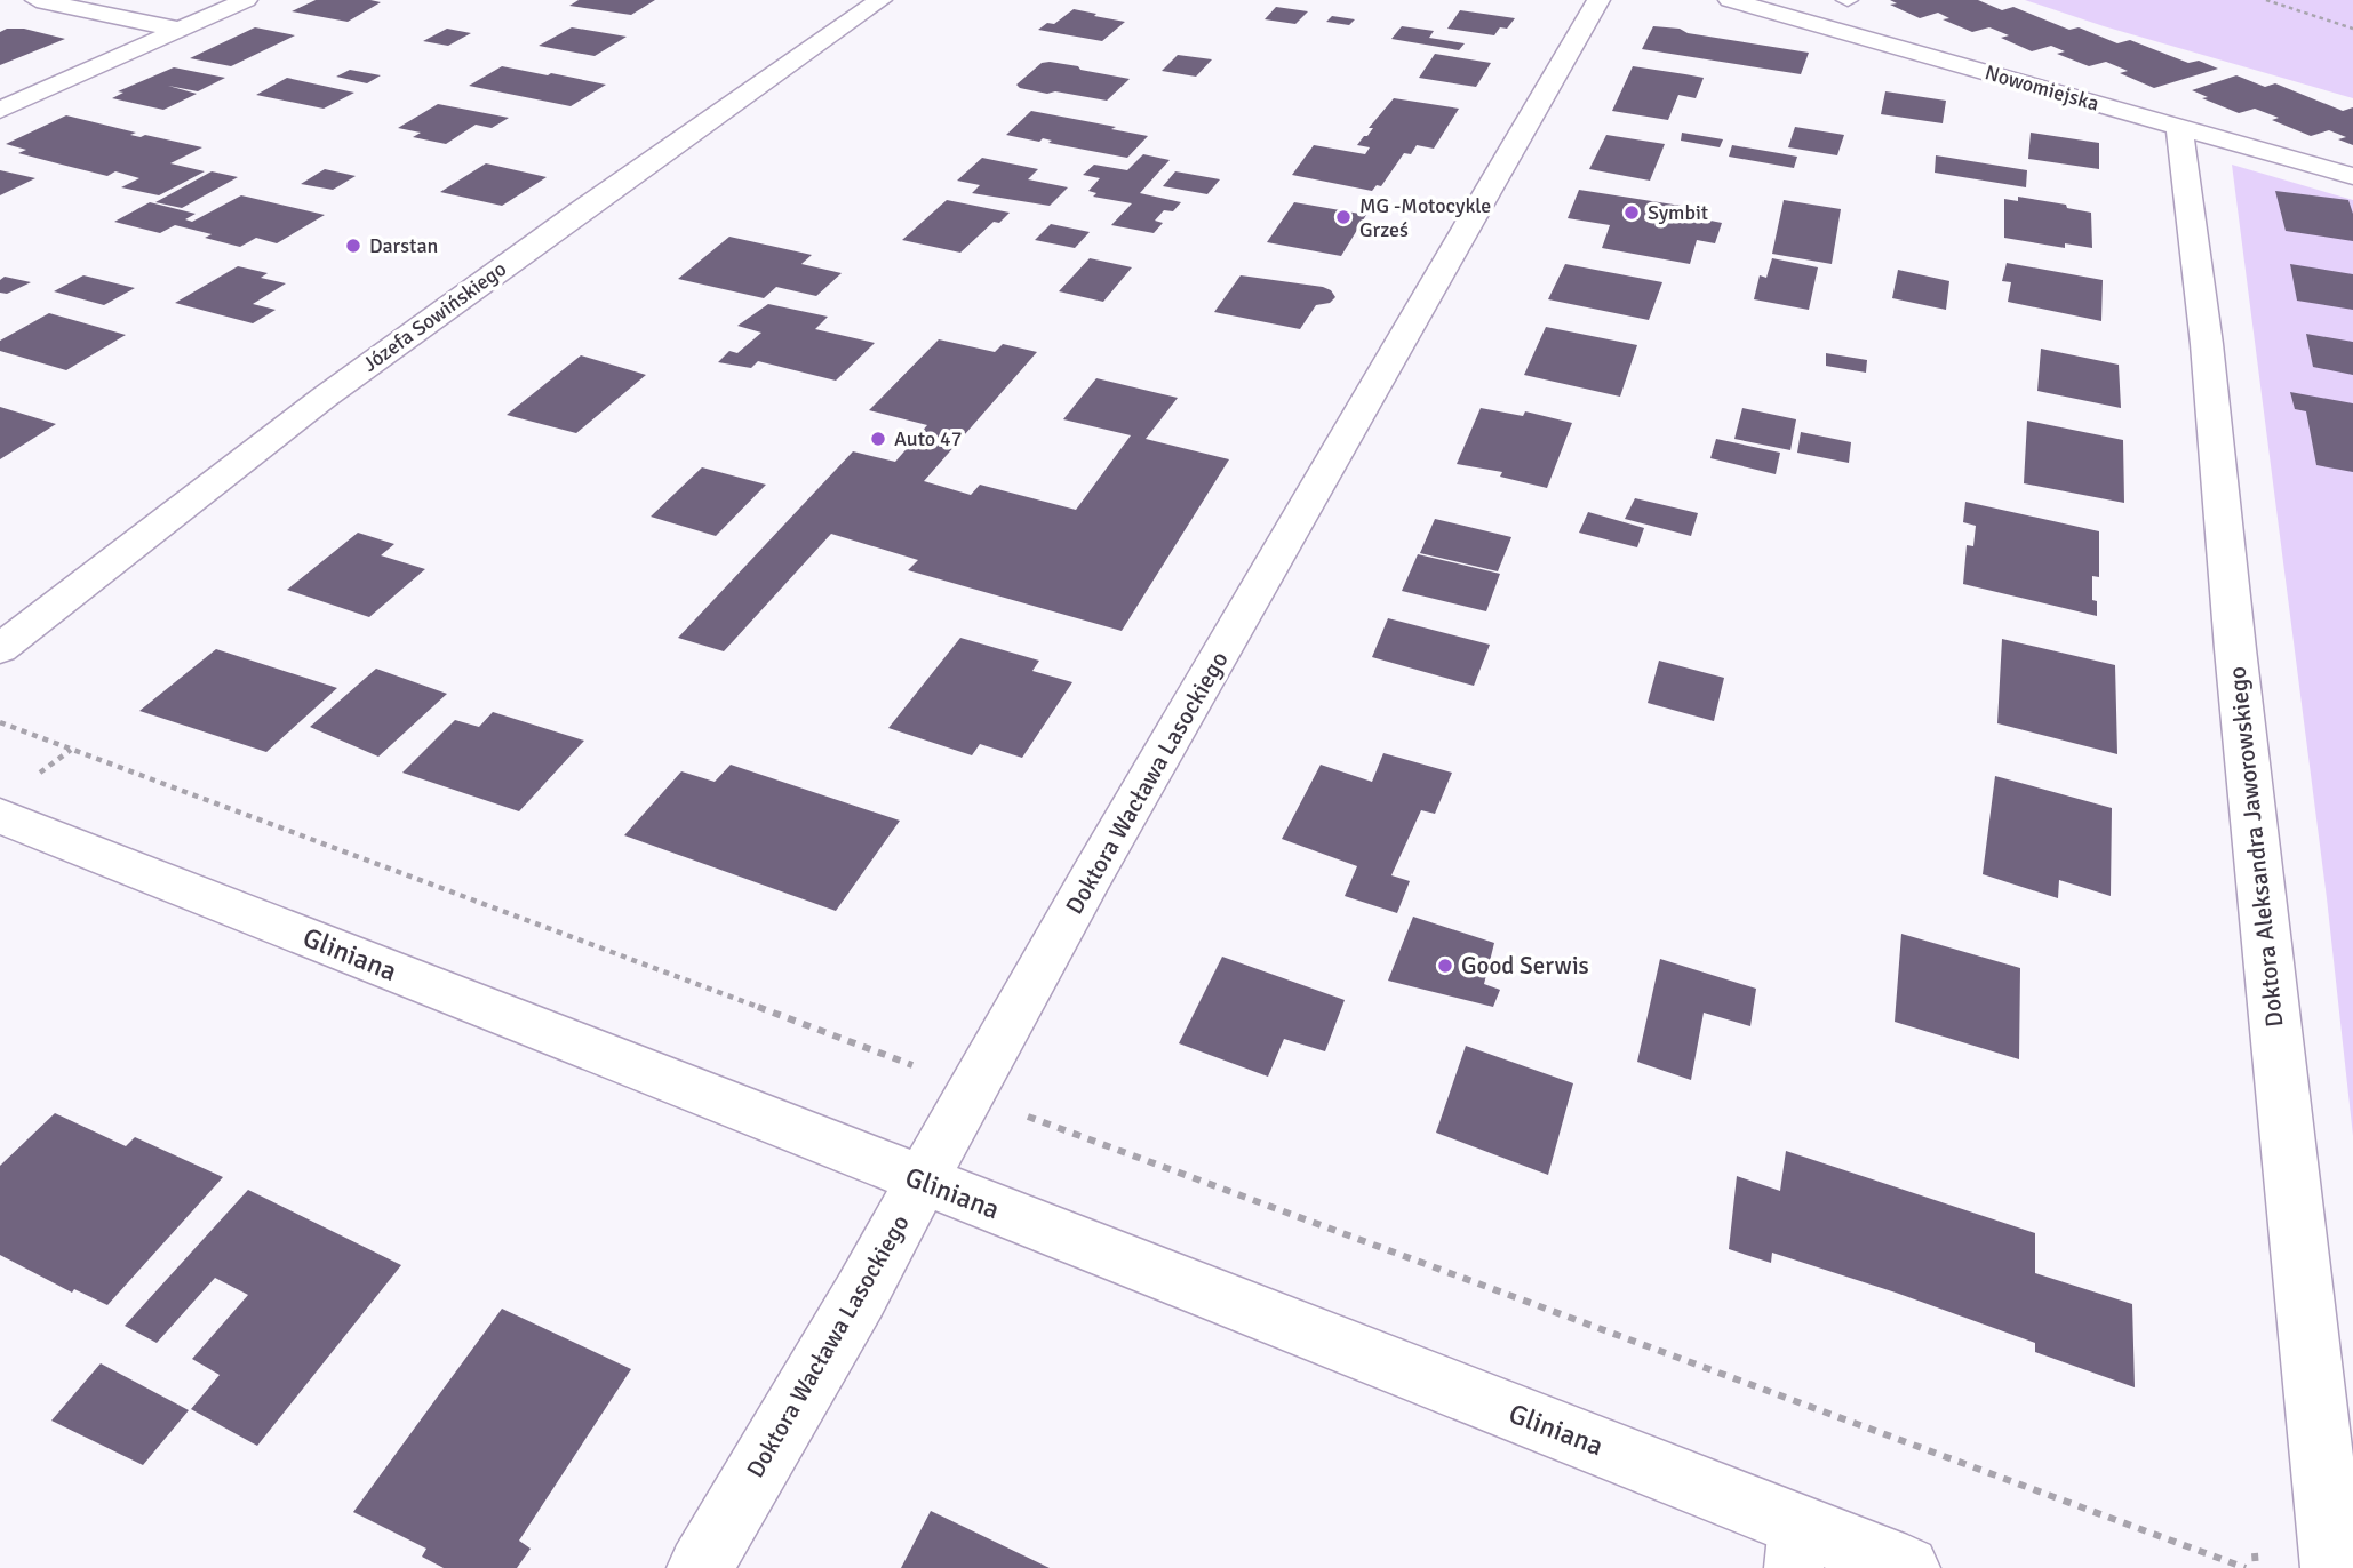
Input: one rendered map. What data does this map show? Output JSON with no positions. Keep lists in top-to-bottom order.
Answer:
{
  "streets": {
    "street": [
      "Nowomiejska",
      "Józefa Sowińskiego",
      "Doktora Wacława Lasockiego",
      "Doktora Aleksandra Jaworowskiego",
      "Gliniana"
    ]
  },
  "crossings": [
    ["Nowomiejska", "Doktora Aleksandra Jaworowskiego"],
    ["Doktora Wacława Lasockiego", "Gliniana"]
  ],
  "places": [
    "Symbit",
    "MG -Motocykle Grześ",
    "Darstan",
    "Auto 47",
    "Good Serwis"
  ]
}
